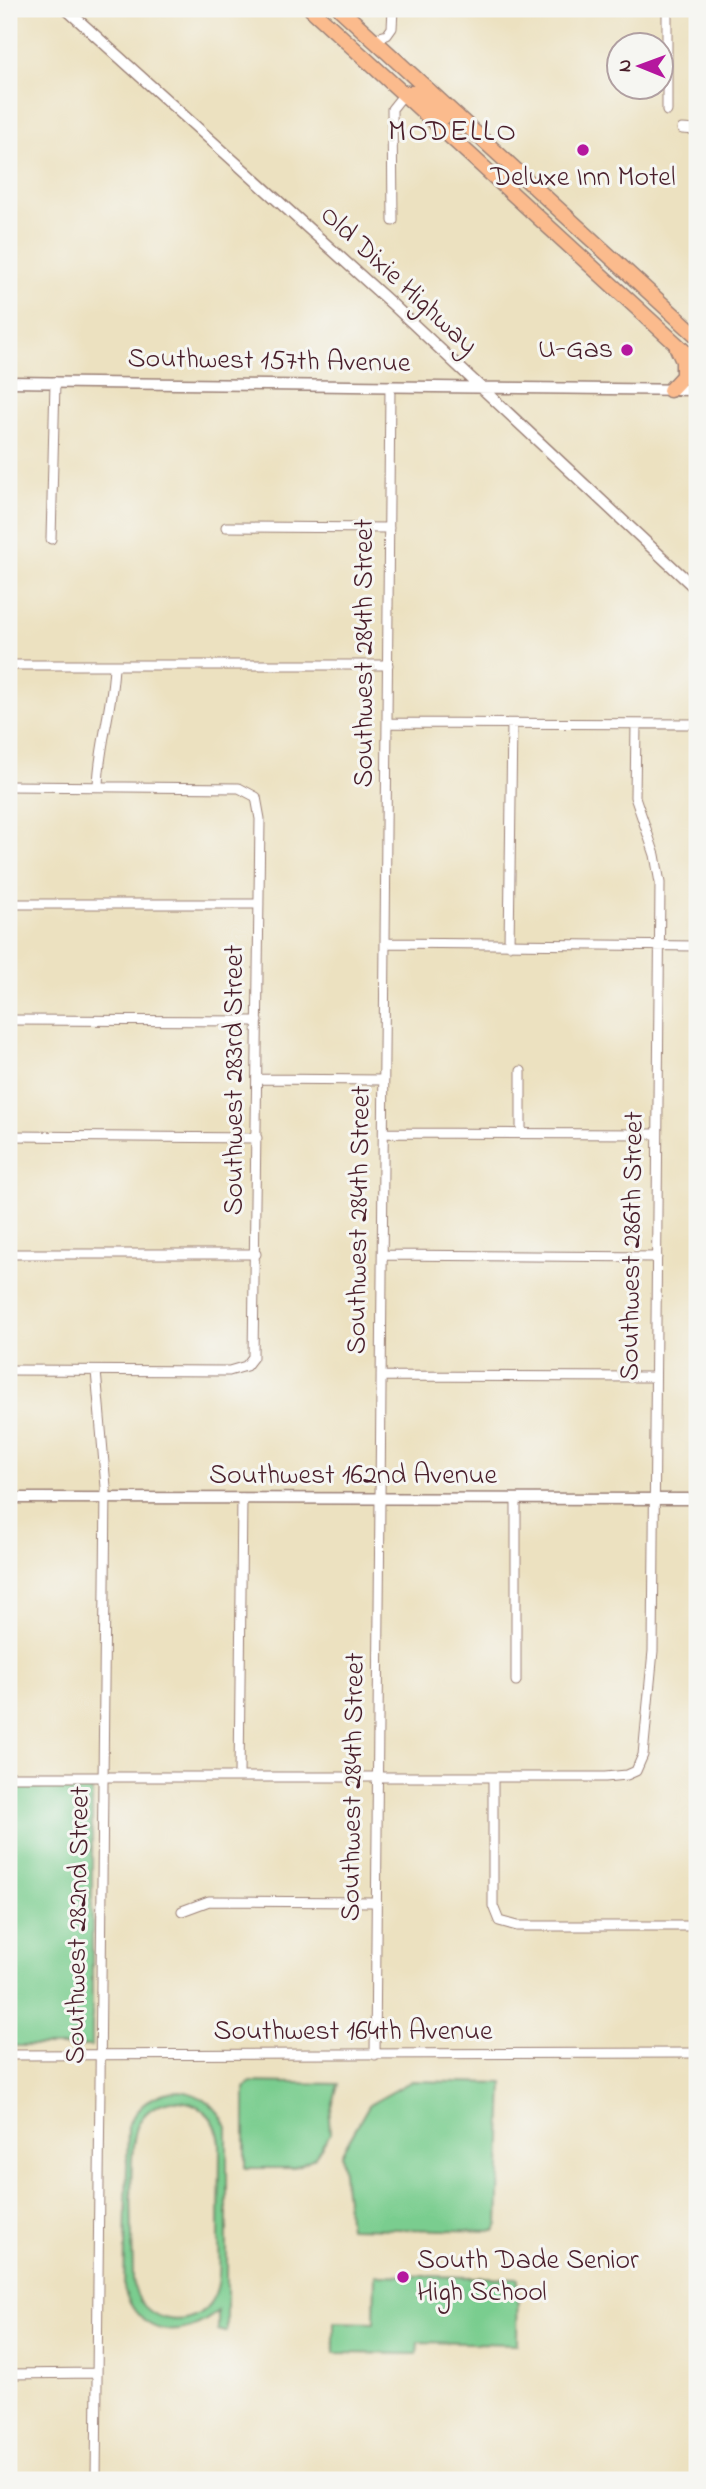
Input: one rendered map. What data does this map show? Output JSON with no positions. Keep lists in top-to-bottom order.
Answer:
{
  "streets": {
    "street": [
      "Old Dixie Highway",
      "Southwest 157th Avenue",
      "Southwest 284th Street",
      "Southwest 283rd Street",
      "Southwest 286th Street",
      "Southwest 162nd Avenue",
      "Southwest 282nd Street",
      "Southwest 164th Avenue"
    ]
  },
  "crossings": [
    ["Old Dixie Highway", "Southwest 157th Avenue"],
    ["Southwest 157th Avenue", "Southwest 284th Street"],
    ["Southwest 284th Street", "Southwest 162nd Avenue"],
    ["Southwest 284th Street", "Southwest 164th Avenue"],
    ["Southwest 283rd Street", "Southwest 282nd Street"],
    ["Southwest 286th Street", "Southwest 162nd Avenue"],
    ["Southwest 162nd Avenue", "Southwest 282nd Street"],
    ["Southwest 282nd Street", "Southwest 164th Avenue"]
  ],
  "districts": ["MODELLO"],
  "places": ["Deluxe Inn Motel", "U-Gas", "South Dade Senior High School"],
  "north": "left"
}
